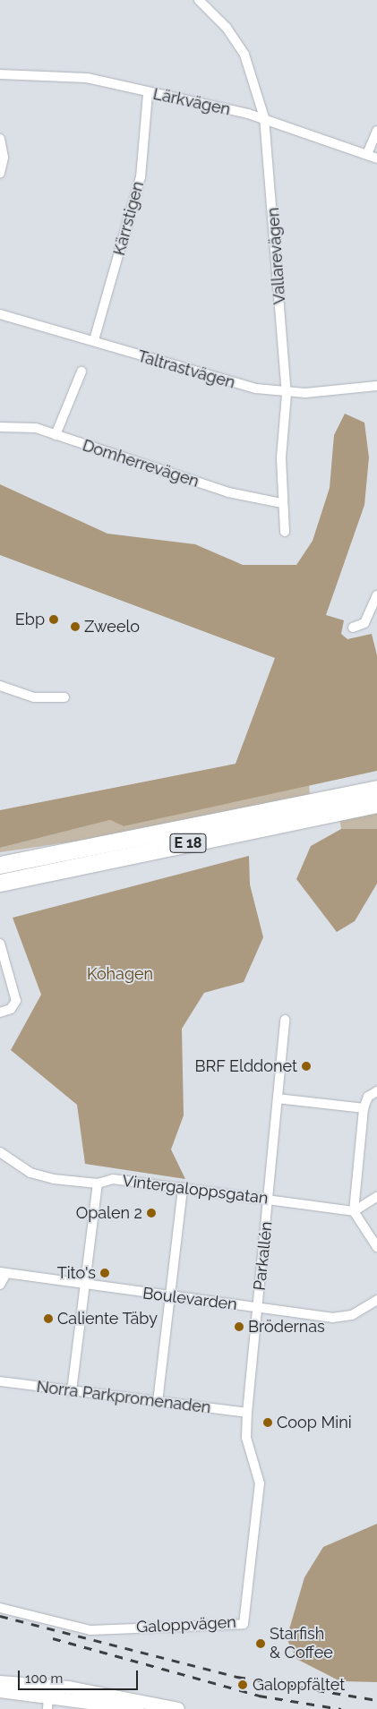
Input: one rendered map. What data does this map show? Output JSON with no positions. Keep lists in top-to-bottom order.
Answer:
{
  "streets": {
    "highway": ["E 18"],
    "street": [
      "Lärkvägen",
      "Kärrstigen",
      "Vallarevägen",
      "Taltrastvägen",
      "Domherrevägen",
      "Vintergaloppsgatan",
      "Parkallén",
      "Boulevarden",
      "Norra Parkpromenaden",
      "Galoppvägen"
    ]
  },
  "crossings": [
    ["Lärkvägen", "Kärrstigen"],
    ["Lärkvägen", "Vallarevägen"],
    ["Kärrstigen", "Taltrastvägen"],
    ["Vallarevägen", "Taltrastvägen"],
    ["Vallarevägen", "Domherrevägen"],
    ["Vintergaloppsgatan", "Parkallén"],
    ["Parkallén", "Boulevarden"],
    ["Parkallén", "Norra Parkpromenaden"],
    ["Parkallén", "Galoppvägen"],
    ["Norra Parkpromenaden", "Galoppvägen"]
  ],
  "parks": ["Kohagen"],
  "places": [
    "Ebp",
    "Zweelo",
    "BRF Elddonet",
    "Opalen 2",
    "Tito's",
    "Caliente Täby",
    "Brödernas",
    "Coop Mini",
    "Starfish & Coffee",
    "Galoppfältet"
  ],
  "scale_bar": "100 m"
}
